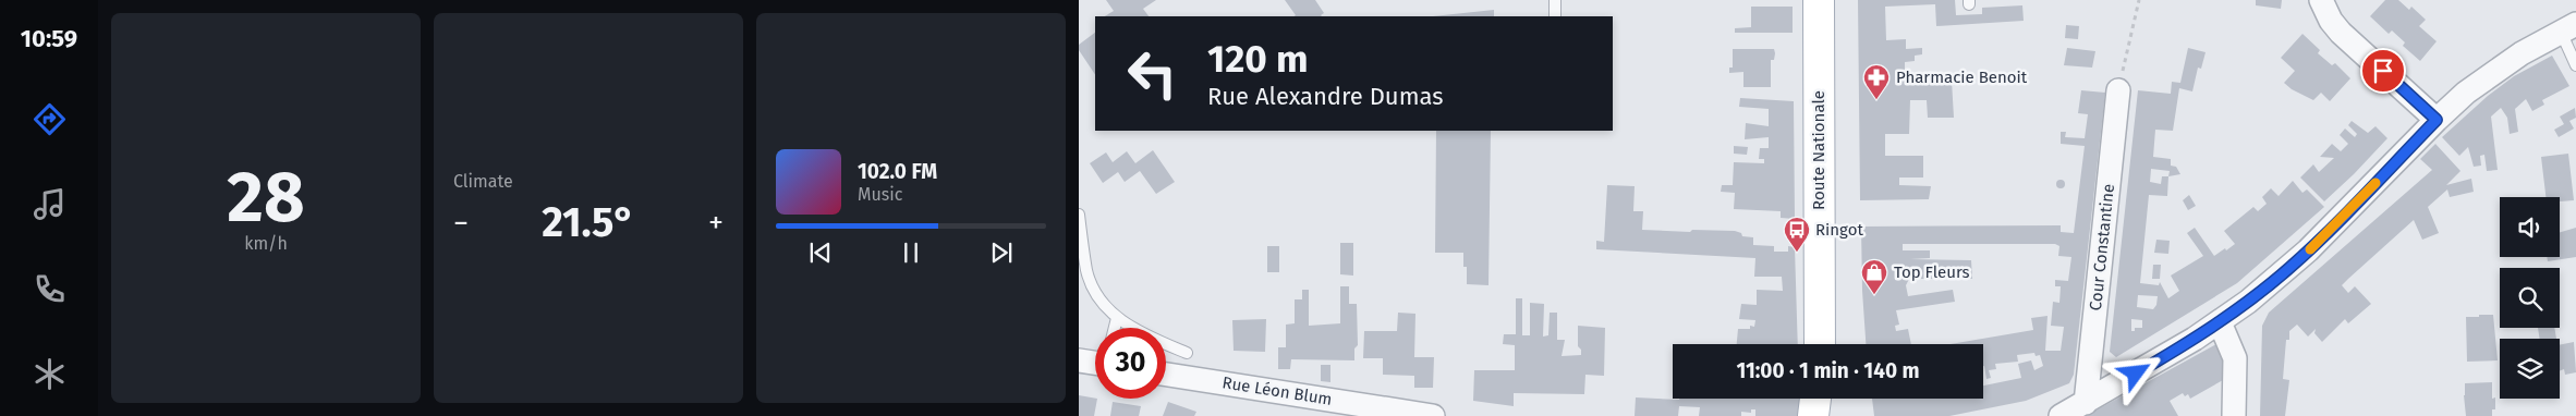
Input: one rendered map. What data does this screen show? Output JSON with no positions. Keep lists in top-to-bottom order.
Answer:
{
  "streets": {
    "main road": ["Route Nationale"],
    "street": ["Cour Constantine", "Rue Léon Blum"]
  },
  "places": {
    "pharmacy": ["Pharmacie Benoit"],
    "bus stop": ["Ringot"],
    "shop": ["Top Fleurs"]
  },
  "page": {
    "tabs": "10:59",
    "tile": [
      ["28", "km/h"],
      "Climate"
    ],
    "turn": ["120 m", "Rue Alexandre Dumas"],
    "song": ["102.0 FM", "Music"],
    "heat": ["−", "21.5°", "+"],
    "limit": "30",
    "trip": "11:00 · 1 min · 140 m"
  }
}
